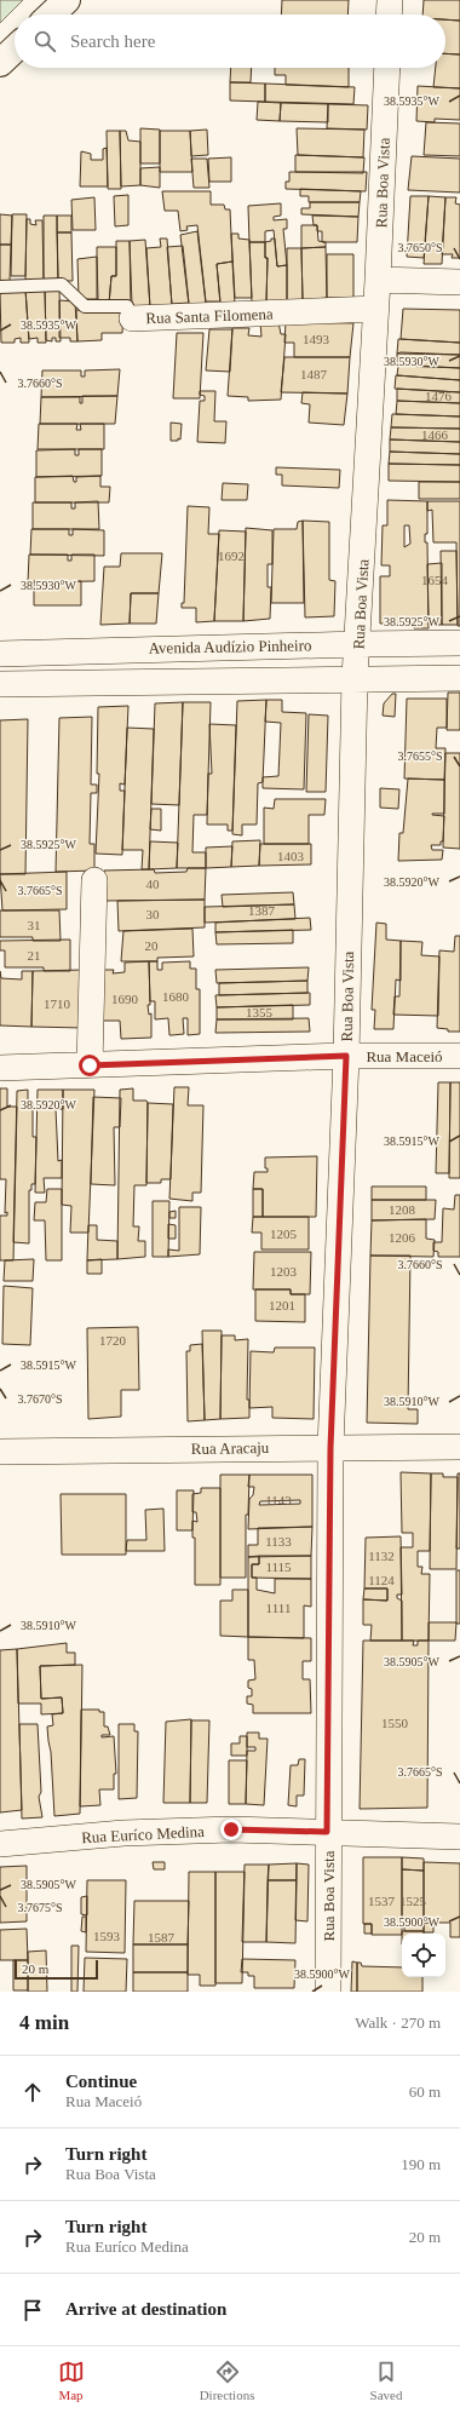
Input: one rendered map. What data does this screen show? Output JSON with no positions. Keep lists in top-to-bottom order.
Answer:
{
  "streets": {
    "street": [
      "Rua Boa Vista",
      "Rua Santa Filomena",
      "Avenida Audízio Pinheiro",
      "Rua Maceió",
      "Rua Aracaju",
      "Rua Euríco Medina"
    ]
  },
  "crossings": [
    ["Rua Boa Vista", "Rua Santa Filomena"],
    ["Rua Boa Vista", "Avenida Audízio Pinheiro"],
    ["Rua Boa Vista", "Rua Maceió"],
    ["Rua Boa Vista", "Rua Aracaju"],
    ["Rua Boa Vista", "Rua Euríco Medina"]
  ],
  "house_numbers": [
    "1493",
    "1487",
    "1476",
    "1466",
    "1692",
    "1654",
    "1403",
    "40",
    "1387",
    "30",
    "31",
    "20",
    "21",
    "1680",
    "1690",
    "1710",
    "1355",
    "1208",
    "1205",
    "1206",
    "1203",
    "1201",
    "1720",
    "1143",
    "1133",
    "1132",
    "1115",
    "1124",
    "1111",
    "1550",
    "1537",
    "1525",
    "1593",
    "1587"
  ],
  "scale_bar": "20 m",
  "page": {
    "search": "Search here",
    "scale": "20 m",
    "heading": ["4 min", "Walk · 270 m"],
    "list": [
      ["Continue", "Rua Maceió", "60 m"],
      ["Turn right", "Rua Boa Vista", "190 m"],
      ["Turn right", "Rua Euríco Medina", "20 m"],
      "Arrive at destination"
    ],
    "nav": ["Map", "Directions", "Saved"]
  },
  "coordinates": [
    "38.5935°W",
    "3.7650°S",
    "38.5930°W",
    "3.7660°S",
    "38.5925°W",
    "3.7655°S",
    "38.5920°W",
    "3.7665°S",
    "38.5915°W",
    "3.7670°S",
    "38.5910°W",
    "38.5905°W",
    "3.7675°S",
    "38.5900°W"
  ]
}
